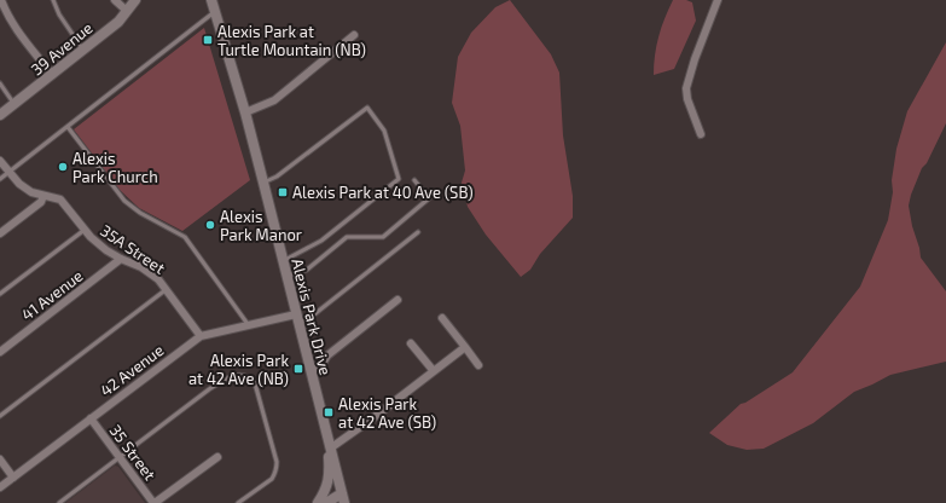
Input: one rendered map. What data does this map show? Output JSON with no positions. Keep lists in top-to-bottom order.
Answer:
{
  "streets": {
    "street": [
      "39 Avenue",
      "35A Street",
      "41 Avenue",
      "Alexis Park Drive",
      "42 Avenue",
      "35 Street"
    ]
  },
  "crossings": [
    ["35A Street", "41 Avenue"],
    ["35A Street", "42 Avenue"],
    ["Alexis Park Drive", "42 Avenue"],
    ["42 Avenue", "35 Street"]
  ],
  "places": {
    "transit": [
      "Alexis Park at Turtle Mountain (NB)",
      "Alexis Park at 40 Ave (SB)",
      "Alexis Park at 42 Ave (NB)",
      "Alexis Park at 42 Ave (SB)"
    ],
    "other": ["Alexis Park Church", "Alexis Park Manor"]
  }
}
